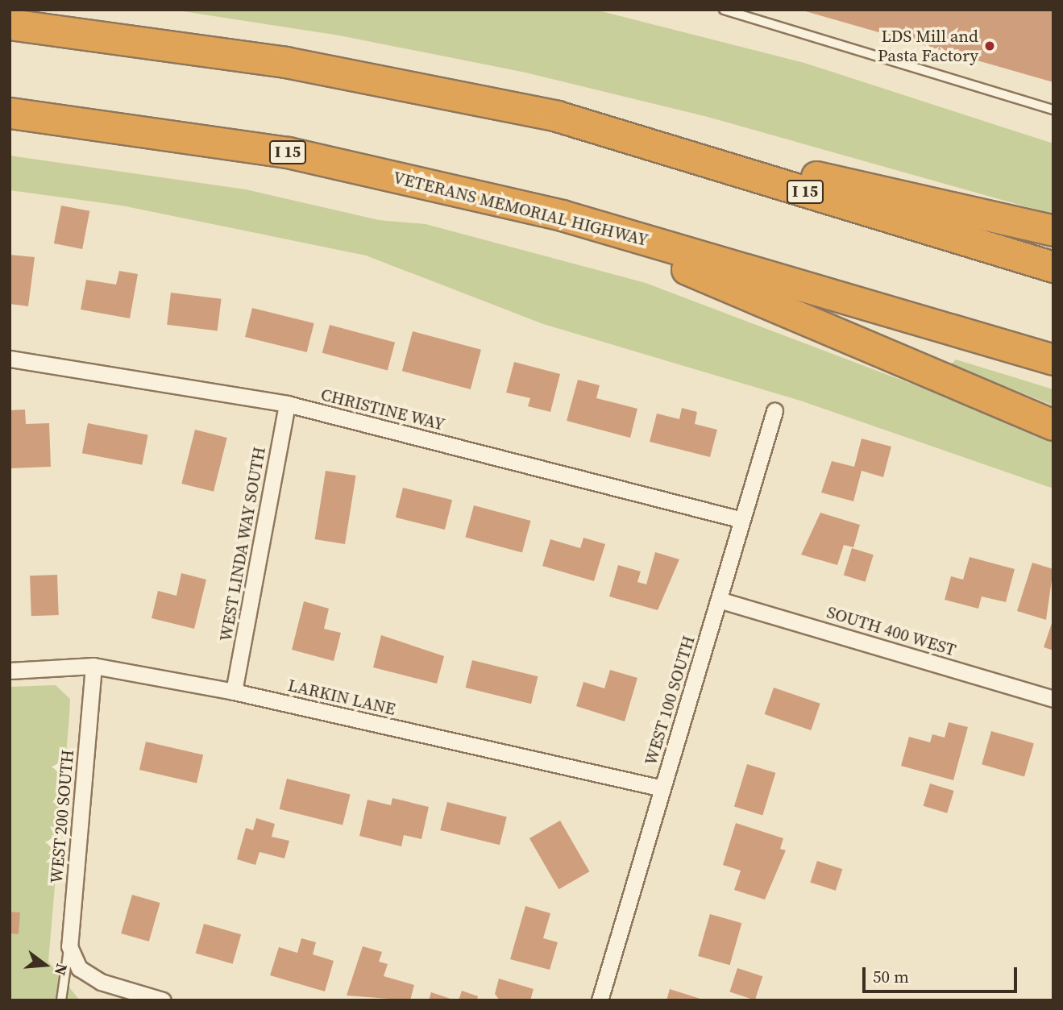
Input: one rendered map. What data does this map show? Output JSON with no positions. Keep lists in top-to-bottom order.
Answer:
{
  "streets": {
    "highway": ["I 15", "VETERANS MEMORIAL HIGHWAY"],
    "street": [
      "CHRISTINE WAY",
      "WEST LINDA WAY SOUTH",
      "SOUTH 400 WEST",
      "LARKIN LANE",
      "WEST 100 SOUTH",
      "WEST 200 SOUTH"
    ]
  },
  "crossings": [
    ["CHRISTINE WAY", "WEST LINDA WAY SOUTH"],
    ["CHRISTINE WAY", "WEST 100 SOUTH"],
    ["WEST LINDA WAY SOUTH", "LARKIN LANE"],
    ["SOUTH 400 WEST", "WEST 100 SOUTH"],
    ["LARKIN LANE", "WEST 100 SOUTH"],
    ["LARKIN LANE", "WEST 200 SOUTH"]
  ],
  "places": ["LDS Mill and Pasta Factory"],
  "scale_bar": "50 m",
  "north": "right"
}
